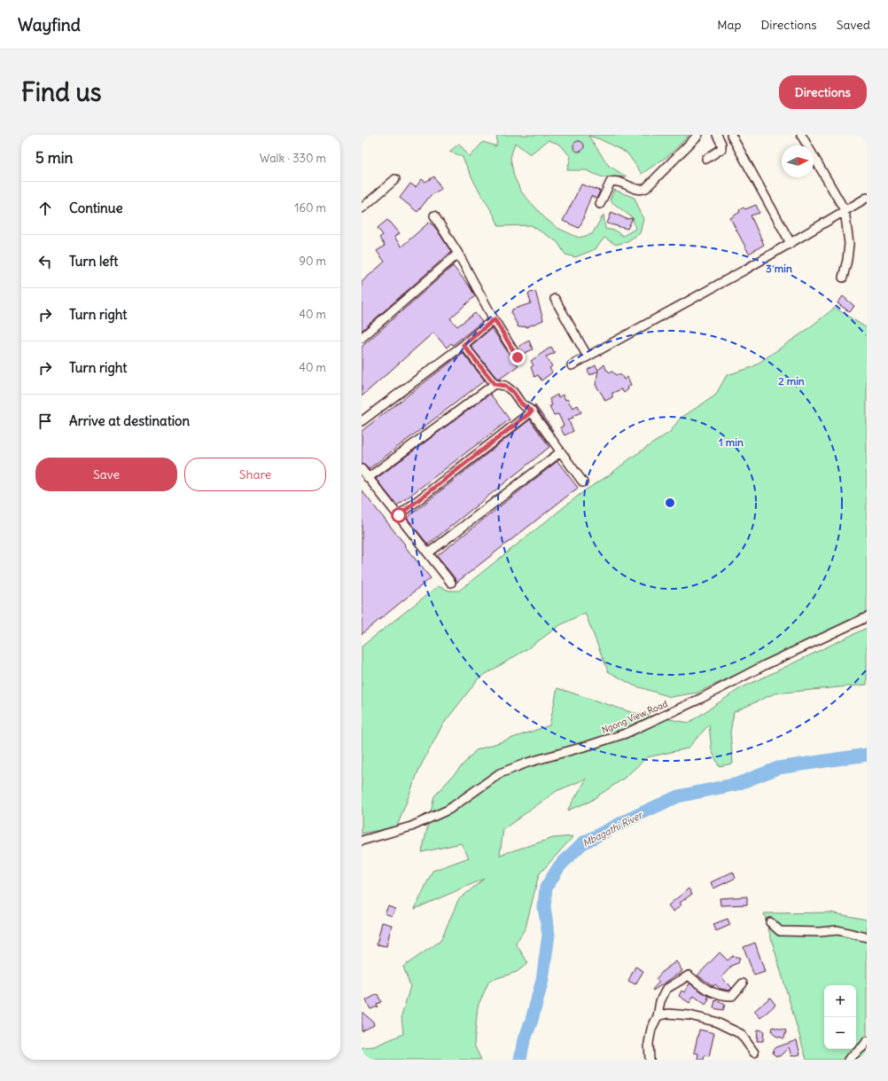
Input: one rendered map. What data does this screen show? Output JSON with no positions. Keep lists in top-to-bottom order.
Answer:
{
  "streets": {
    "street": ["Ngong View Road"]
  },
  "water": ["Mbagathi River"],
  "north": "right",
  "page": {
    "header": "Wayfind",
    "nav": ["Map", "Directions", "Saved"],
    "buttons": [
      "Directions",
      ["Save", "Share"]
    ],
    "title": "Find us",
    "heading": ["5 min", "Walk · 330 m"],
    "list": [
      ["Continue", "160 m"],
      ["Turn left", "90 m"],
      ["Turn right", "40 m"],
      ["Turn right", "40 m"],
      "Arrive at destination"
    ],
    "map_buttons": ["+", "−"]
  },
  "rings": ["3 min", "2 min", "1 min"]
}
